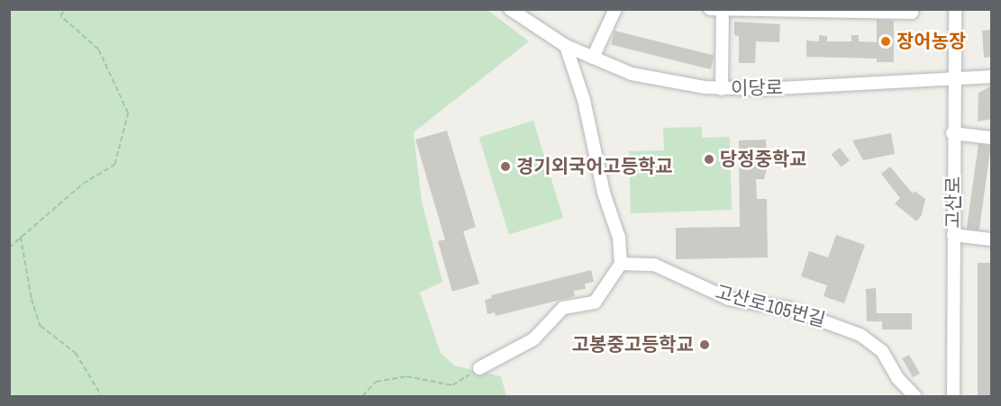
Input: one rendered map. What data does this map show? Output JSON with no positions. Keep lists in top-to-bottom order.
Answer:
{
  "streets": {
    "street": ["이당로", "고산로", "고산로105번길"]
  },
  "crossings": [
    ["이당로", "고산로"]
  ],
  "places": [
    "장어농장",
    "당정중학교",
    "경기외국어고등학교",
    "고봉중고등학교"
  ]
}
